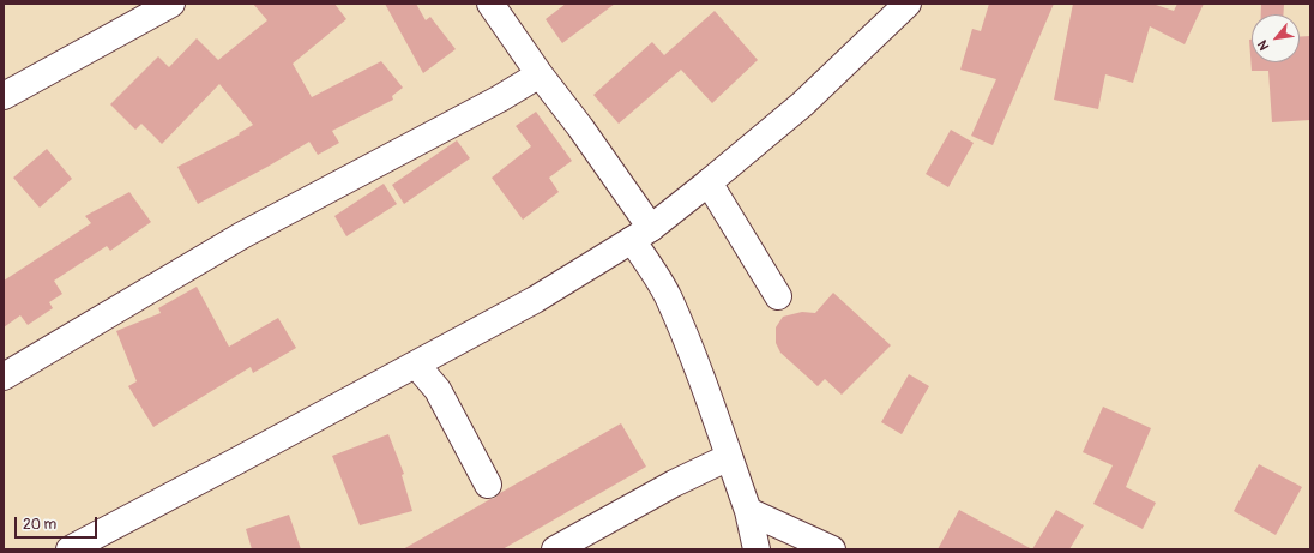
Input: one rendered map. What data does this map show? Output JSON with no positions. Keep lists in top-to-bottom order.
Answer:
{
  "scale_bar": "20 m",
  "north": "bottom left"
}
